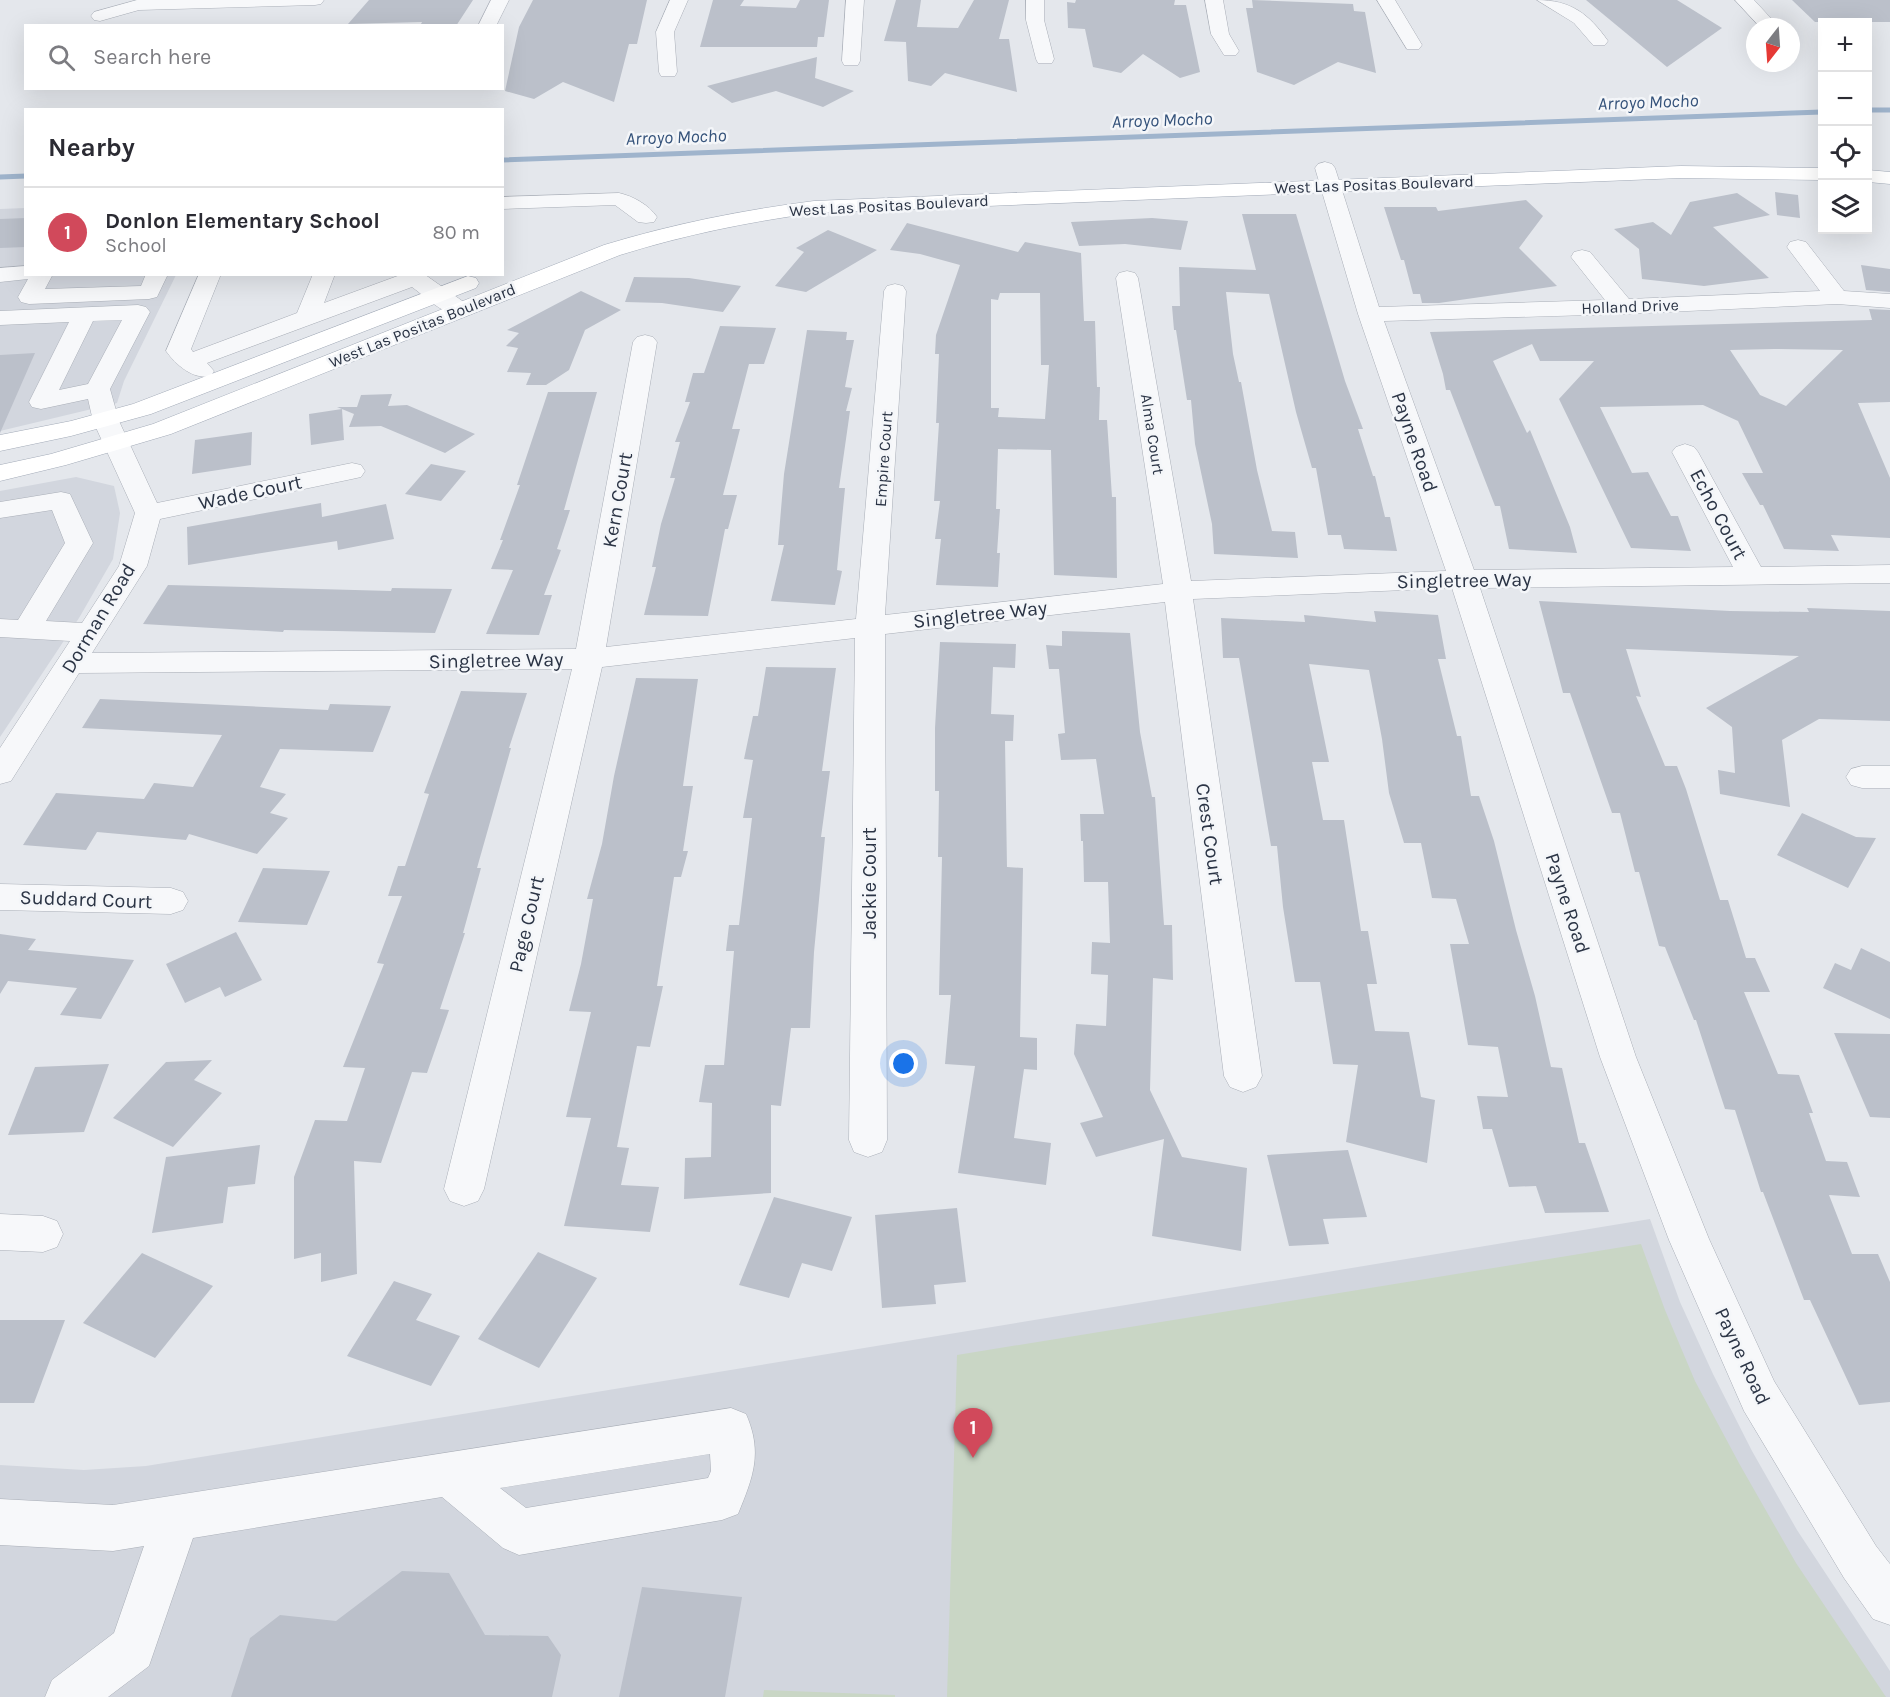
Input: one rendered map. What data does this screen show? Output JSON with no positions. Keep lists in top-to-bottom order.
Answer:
{
  "streets": {
    "main road": ["West Las Positas Boulevard"],
    "street": [
      "Holland Drive",
      "Alma Court",
      "Payne Road",
      "Empire Court",
      "Wade Court",
      "Kern Court",
      "Echo Court",
      "Singletree Way",
      "Dorman Road",
      "Crest Court",
      "Jackie Court",
      "Suddard Court",
      "Page Court"
    ]
  },
  "crossings": [
    ["West Las Positas Boulevard", "Payne Road"],
    ["Holland Drive", "Payne Road"],
    ["Alma Court", "Singletree Way"],
    ["Alma Court", "Crest Court"],
    ["Payne Road", "Singletree Way"],
    ["Empire Court", "Singletree Way"],
    ["Empire Court", "Jackie Court"],
    ["Wade Court", "Dorman Road"],
    ["Kern Court", "Singletree Way"],
    ["Kern Court", "Page Court"],
    ["Echo Court", "Singletree Way"],
    ["Singletree Way", "Dorman Road"],
    ["Singletree Way", "Crest Court"],
    ["Singletree Way", "Jackie Court"],
    ["Singletree Way", "Page Court"]
  ],
  "water": ["Arroyo Mocho"],
  "north": "bottom",
  "page": {
    "map_buttons": ["+", "−"],
    "search": "Search here",
    "heading": "Nearby",
    "list": [
      {
        "mark": "1",
        "name": "Donlon Elementary School",
        "note": "School",
        "value": "80 m"
      }
    ],
    "pins": "1"
  }
}
